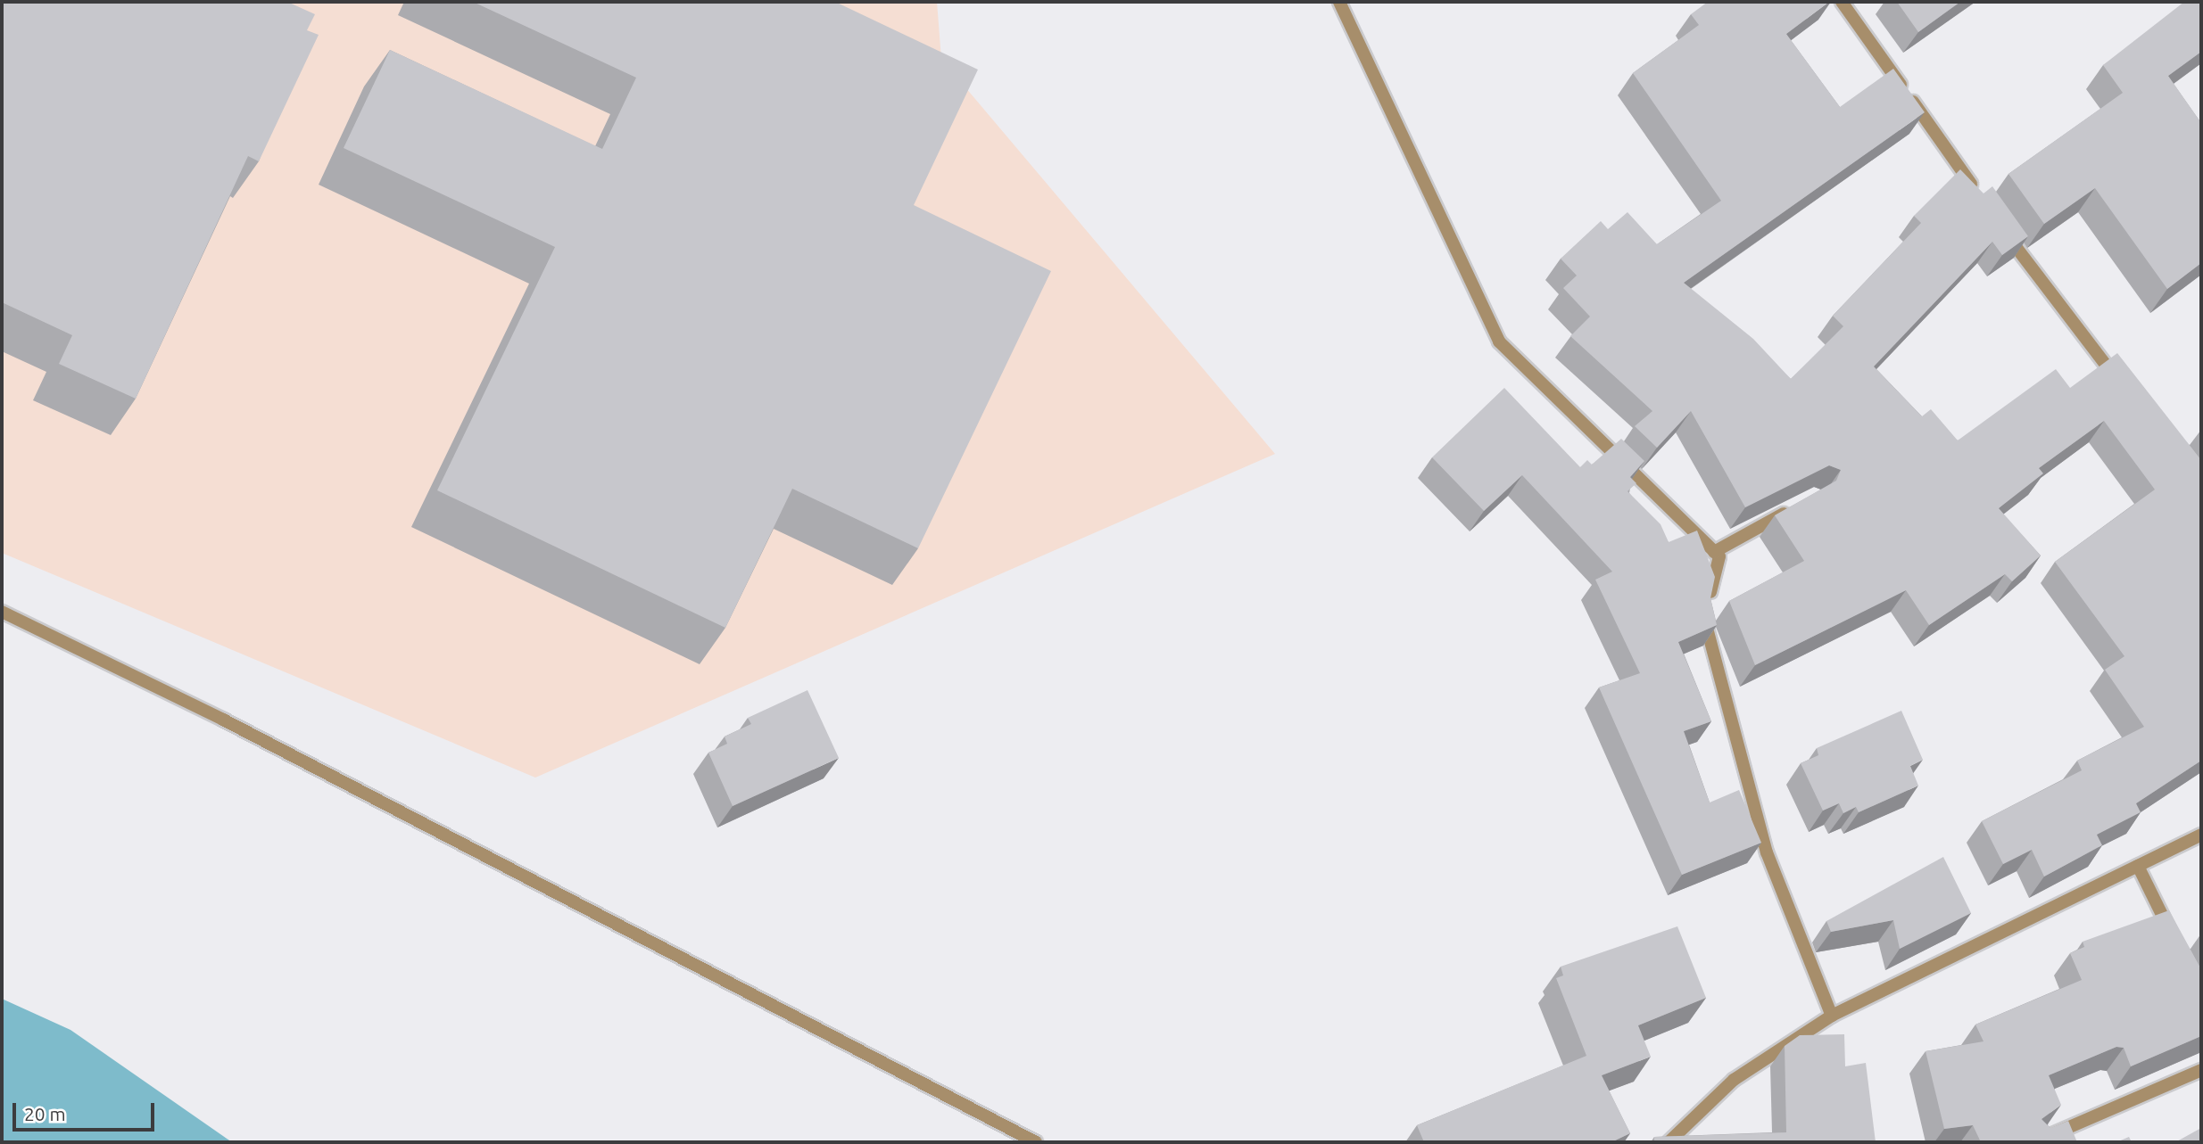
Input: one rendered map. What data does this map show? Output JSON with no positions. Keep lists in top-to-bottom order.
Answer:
{
  "scale_bar": "20 m"
}
